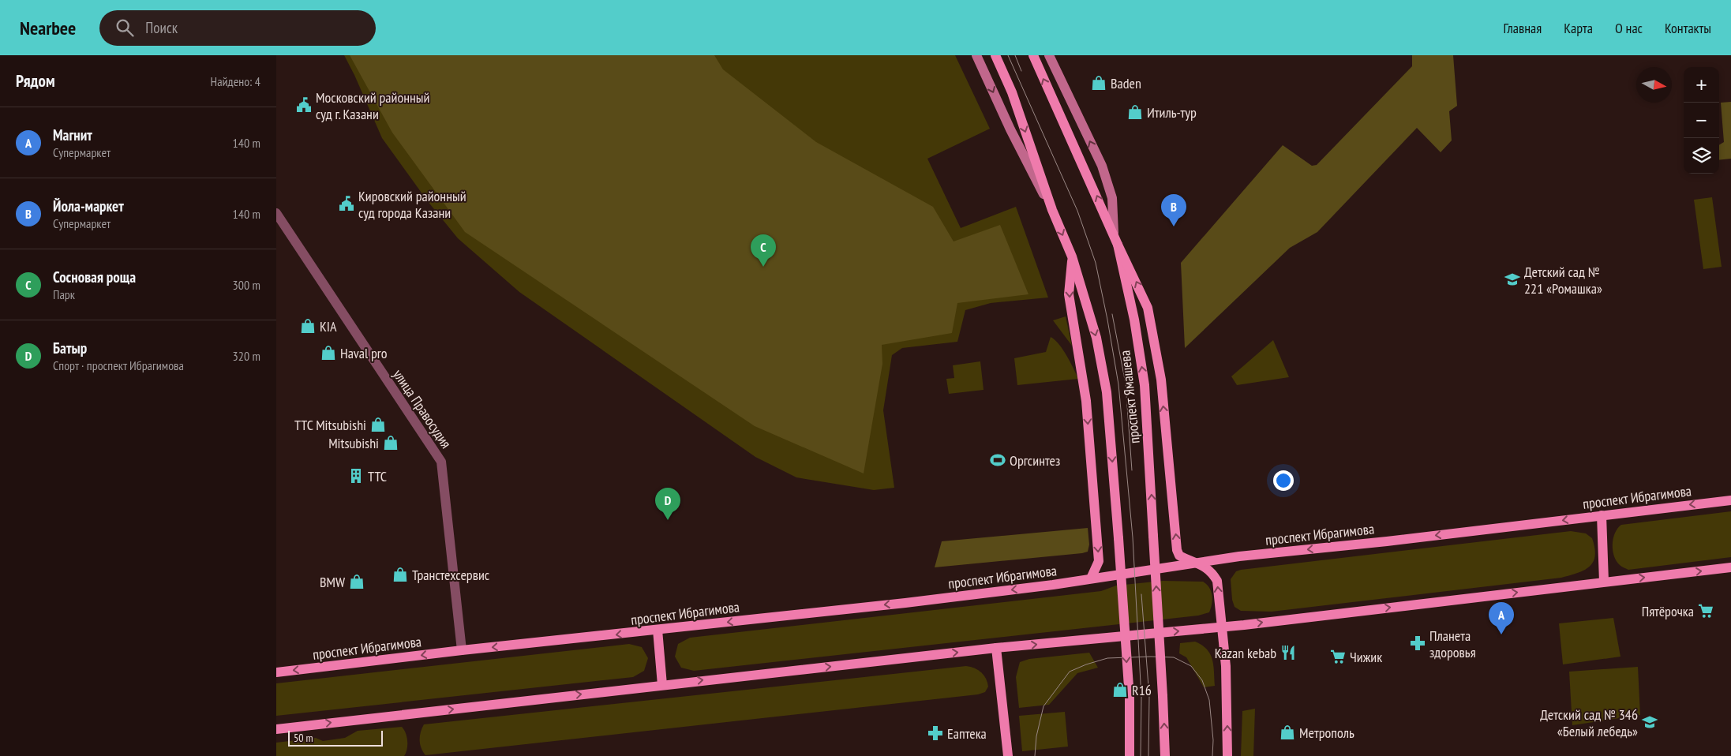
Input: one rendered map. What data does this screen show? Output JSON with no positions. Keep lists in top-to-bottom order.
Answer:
{
  "streets": {
    "main road": ["проспект Ямашева", "проспект Ибрагимова"],
    "street": ["улица Правосудия"]
  },
  "crossings": [
    ["улица Правосудия", "проспект Ибрагимова"]
  ],
  "places": {
    "shop": [
      "Baden",
      "Итиль-тур",
      "KIA",
      "Haval pro",
      "ТТС Mitsubishi",
      "Mitsubishi",
      "Транстехсервис",
      "BMW",
      "R16",
      "Метрополь"
    ],
    "public building": ["Московский районный суд г. Казани", "Кировский районный суд города Казани"],
    "school or university": ["Детский сад № 221 «Ромашка»", "Детский сад № 346 «Белый лебедь»"],
    "sports": ["Оргсинтез"],
    "building": ["ТТС"],
    "supermarket": ["Пятёрочка", "Чижик"],
    "pharmacy": ["Планета здоровья", "Еаптека"],
    "restaurant": ["Kazan kebab"]
  },
  "scale_bar": "50 m",
  "north": "right",
  "page": {
    "header": "Nearbee",
    "search": "Поиск",
    "nav": [
      "Главная",
      "Карта",
      "О нас",
      "Контакты"
    ],
    "heading": ["Рядом", "Найдено: 4"],
    "map_buttons": ["+", "−"],
    "list": [
      {
        "mark": "A",
        "name": "Магнит",
        "note": "Супермаркет",
        "value": "140 m"
      },
      {
        "mark": "B",
        "name": "Йола-маркет",
        "note": "Супермаркет",
        "value": "140 m"
      },
      {
        "mark": "C",
        "name": "Сосновая роща",
        "note": "Парк",
        "value": "300 m"
      },
      {
        "mark": "D",
        "name": "Батыр",
        "note": "Спорт · проспект Ибрагимова",
        "value": "320 m"
      }
    ],
    "pins": [
      "B",
      "C",
      "D",
      "A"
    ],
    "scale": "50 m"
  }
}
